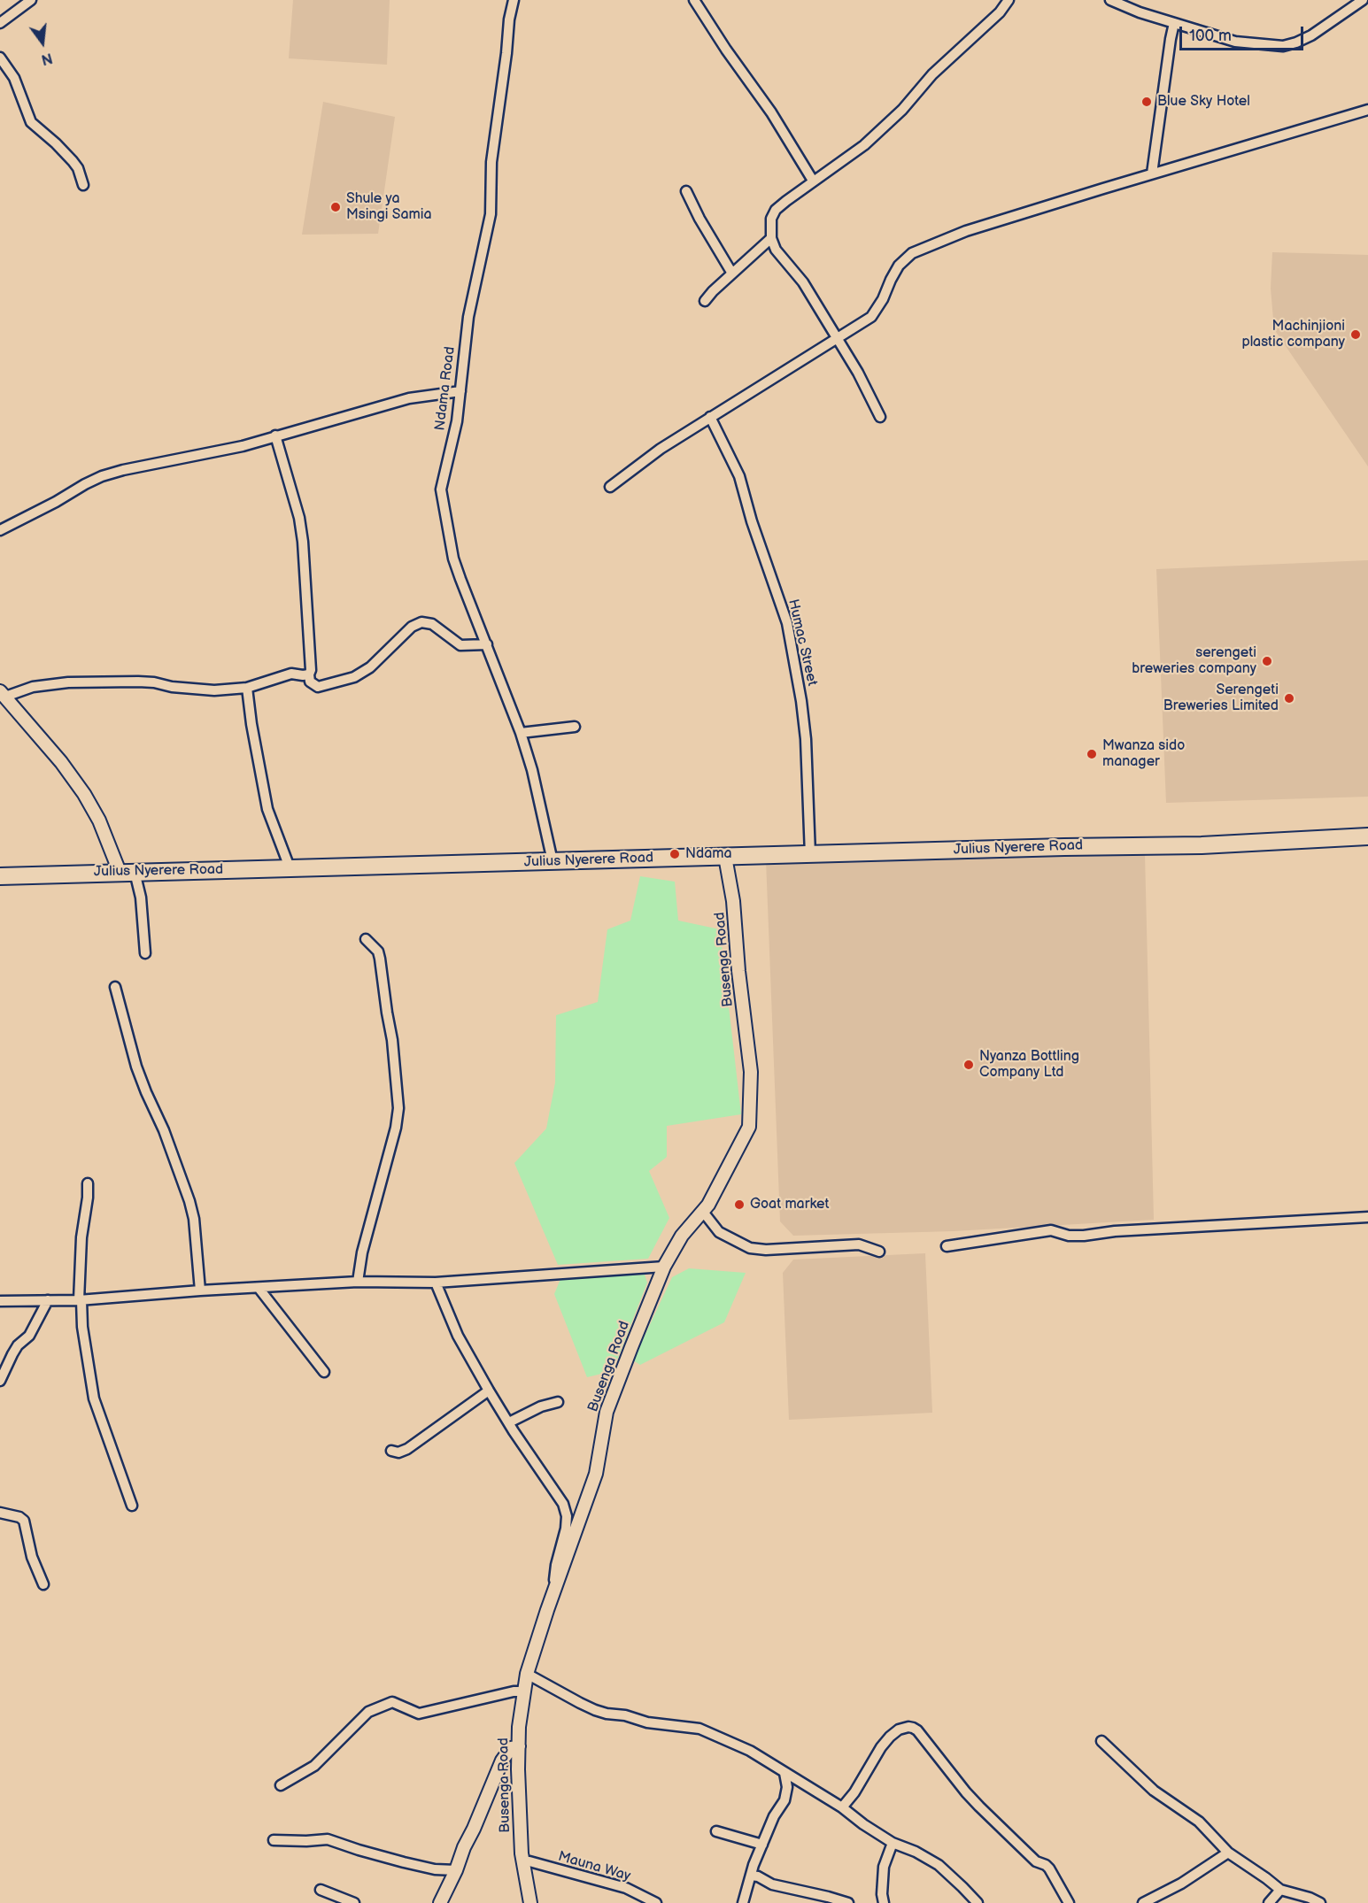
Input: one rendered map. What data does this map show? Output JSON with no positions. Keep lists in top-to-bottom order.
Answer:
{
  "streets": {
    "highway": ["Julius Nyerere Road"],
    "street": [
      "Ndama Road",
      "Humac Street",
      "Busenga Road",
      "Mauna Way"
    ]
  },
  "crossings": [
    ["Ndama Road", "Julius Nyerere Road"],
    ["Humac Street", "Julius Nyerere Road"],
    ["Julius Nyerere Road", "Busenga Road"],
    ["Busenga Road", "Mauna Way"]
  ],
  "places": [
    "Blue Sky Hotel",
    "Shule ya Msingi Samia",
    "Machinjioni plastic company",
    "serengeti breweries company",
    "Serengeti Breweries Limited",
    "Mwanza sido manager",
    "Ndama",
    "Nyanza Bottling Company Ltd",
    "Goat market"
  ],
  "scale_bar": "100 m",
  "north": "bottom"
}
